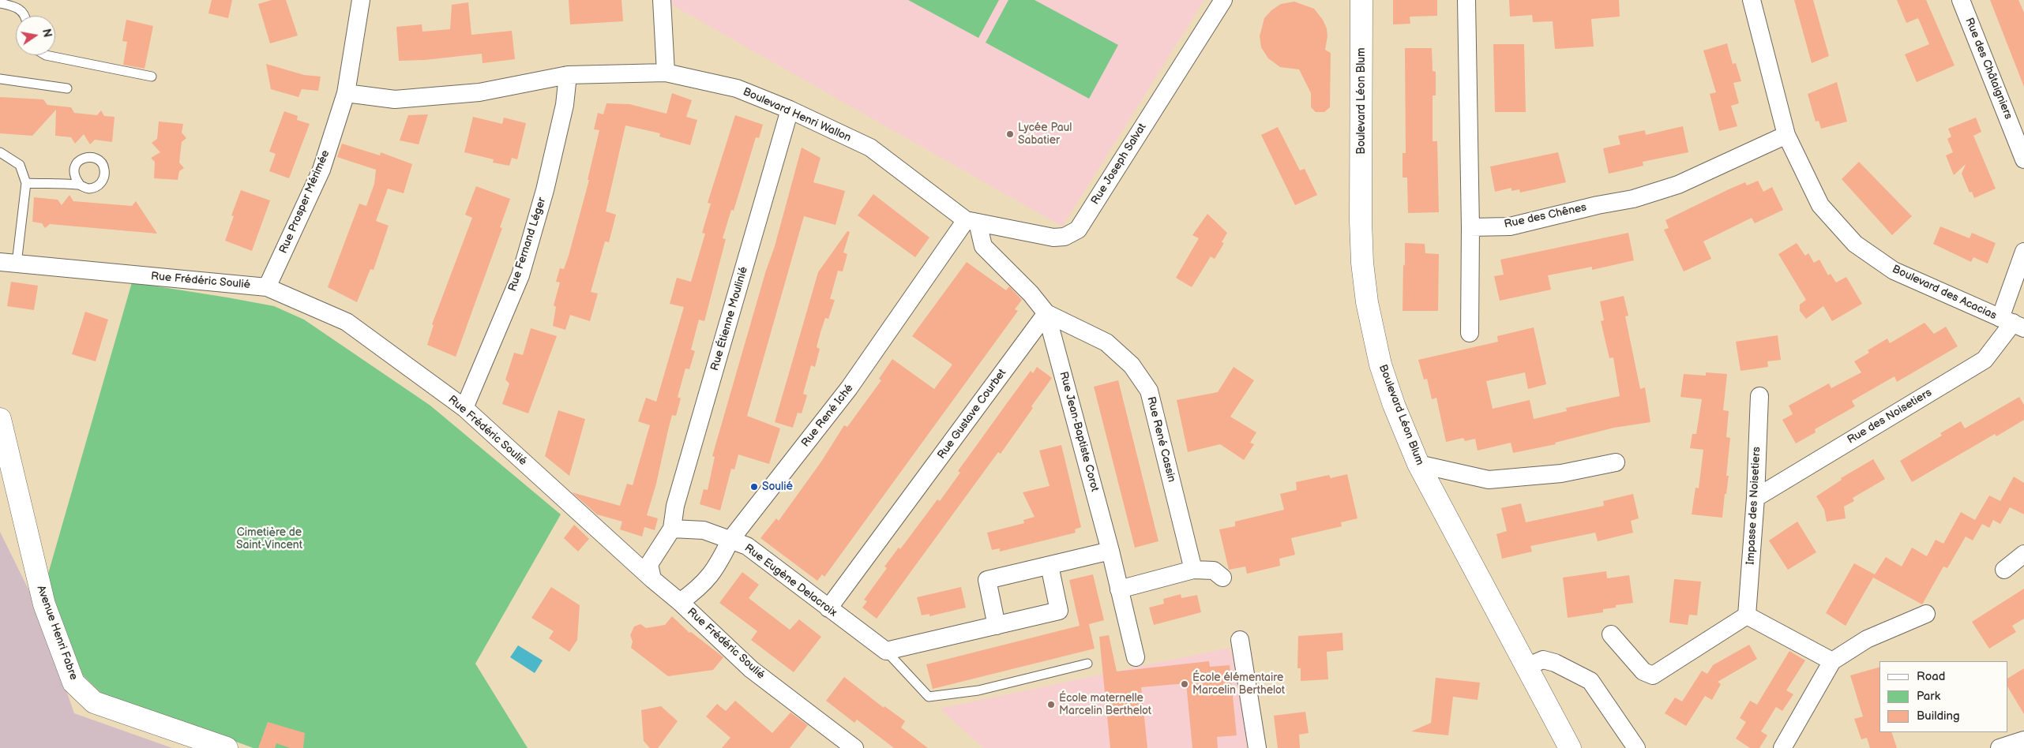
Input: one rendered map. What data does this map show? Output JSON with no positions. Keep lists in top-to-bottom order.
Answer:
{
  "streets": {
    "street": [
      "Rue des Châtaigniers",
      "Boulevard Léon Blum",
      "Boulevard Henri Wallon",
      "Rue Joseph Salvat",
      "Rue Prosper Mérimée",
      "Rue des Chênes",
      "Rue Fernand Léger",
      "Rue Frédéric Soulié",
      "Boulevard des Acacias",
      "Rue Étienne Moulinié",
      "Rue Gustave Courbet",
      "Rue René Iché",
      "Rue des Noisetiers",
      "Rue Jean-Baptiste Corot",
      "Rue René Cassin",
      "Impasse des Noisetiers",
      "Rue Eugène Delacroix",
      "Avenue Henri Fabre"
    ]
  },
  "crossings": [
    ["Boulevard Henri Wallon", "Rue Joseph Salvat"],
    ["Boulevard Henri Wallon", "Rue Prosper Mérimée"],
    ["Boulevard Henri Wallon", "Rue Fernand Léger"],
    ["Boulevard Henri Wallon", "Rue Étienne Moulinié"],
    ["Boulevard Henri Wallon", "Rue René Iché"],
    ["Rue Joseph Salvat", "Rue René Iché"],
    ["Rue Prosper Mérimée", "Rue Frédéric Soulié"],
    ["Rue des Chênes", "Boulevard des Acacias"],
    ["Rue Fernand Léger", "Rue Frédéric Soulié"],
    ["Rue Frédéric Soulié", "Rue René Iché"],
    ["Boulevard des Acacias", "Rue des Noisetiers"],
    ["Rue Étienne Moulinié", "Rue Eugène Delacroix"],
    ["Rue Gustave Courbet", "Rue Jean-Baptiste Corot"],
    ["Rue Gustave Courbet", "Rue René Cassin"],
    ["Rue Gustave Courbet", "Rue Eugène Delacroix"],
    ["Rue René Iché", "Rue Eugène Delacroix"],
    ["Rue des Noisetiers", "Impasse des Noisetiers"],
    ["Rue Jean-Baptiste Corot", "Rue René Cassin"]
  ],
  "parks": ["Cimetière de Saint-Vincent"],
  "places": [
    "Lycée Paul Sabatier",
    "Soulié",
    "École élémentaire Marcelin Berthelot",
    "École maternelle Marcelin Berthelot"
  ],
  "legend": ["Road", "Park", "Building"],
  "north": "right"
}
